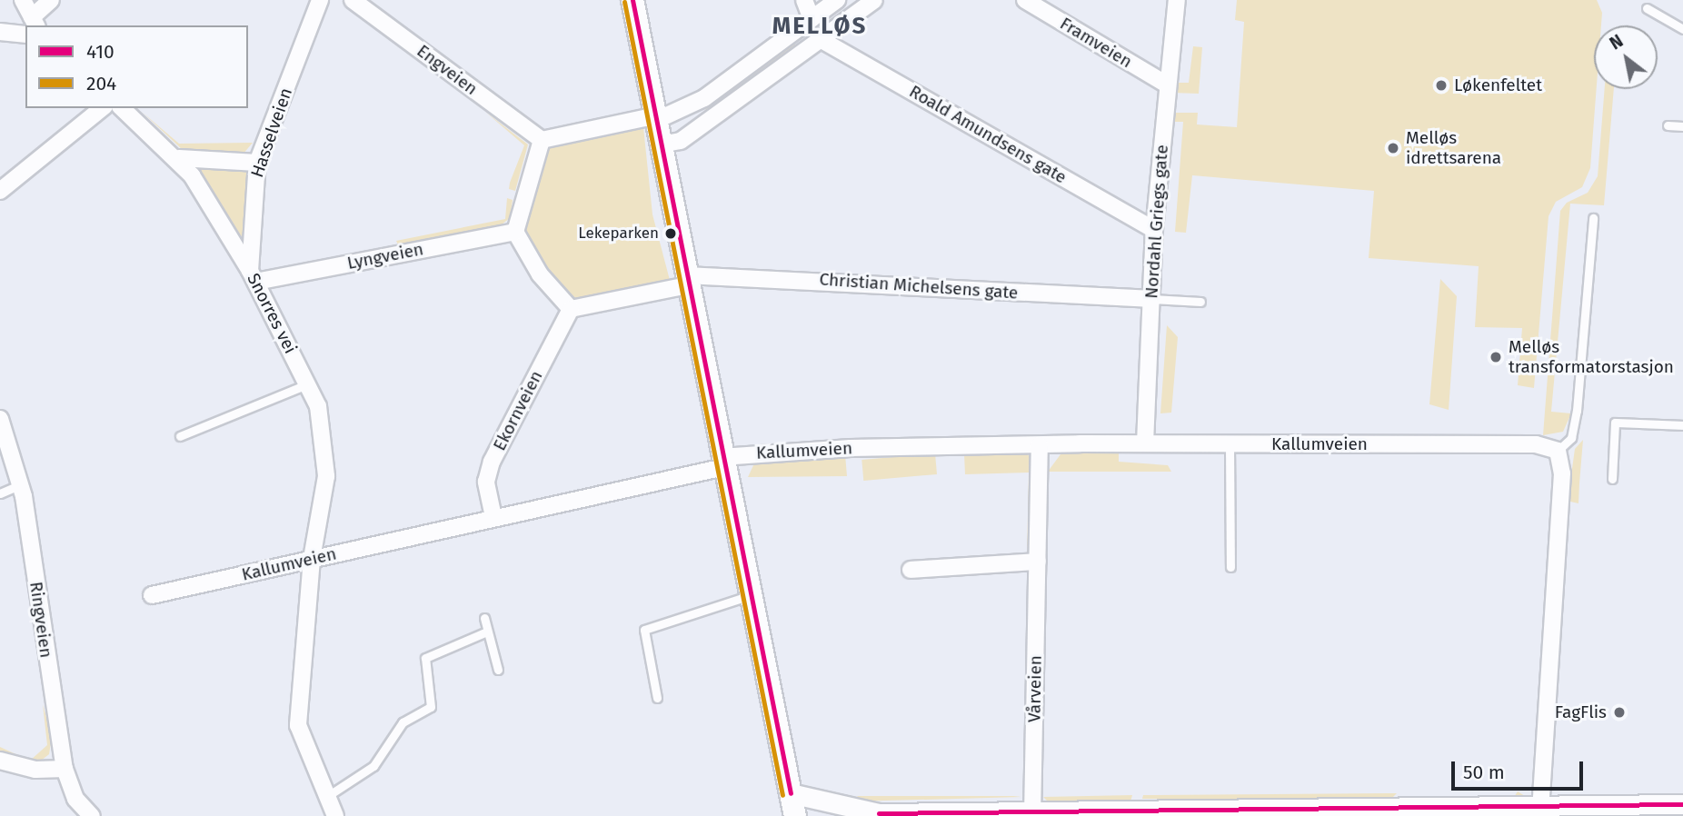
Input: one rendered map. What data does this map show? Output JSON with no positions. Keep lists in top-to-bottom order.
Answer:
{
  "streets": {
    "street": [
      "Framveien",
      "Engveien",
      "Hasselveien",
      "Roald Amundsens gate",
      "Nordahl Griegs gate",
      "Lyngveien",
      "Christian Michelsens gate",
      "Snorres vei",
      "Ekornveien",
      "Kallumveien",
      "Ringveien",
      "Vårveien"
    ]
  },
  "crossings": [
    ["Framveien", "Nordahl Griegs gate"],
    ["Engveien", "Lyngveien"],
    ["Engveien", "Christian Michelsens gate"],
    ["Engveien", "Ekornveien"],
    ["Hasselveien", "Lyngveien"],
    ["Hasselveien", "Snorres vei"],
    ["Roald Amundsens gate", "Nordahl Griegs gate"],
    ["Nordahl Griegs gate", "Christian Michelsens gate"],
    ["Nordahl Griegs gate", "Kallumveien"],
    ["Lyngveien", "Christian Michelsens gate"],
    ["Lyngveien", "Snorres vei"],
    ["Lyngveien", "Ekornveien"],
    ["Christian Michelsens gate", "Ekornveien"],
    ["Snorres vei", "Kallumveien"],
    ["Ekornveien", "Kallumveien"],
    ["Kallumveien", "Vårveien"]
  ],
  "districts": ["MELLØS"],
  "places": [
    "Løkenfeltet",
    "Melløs idrettsarena",
    "Lekeparken",
    "Melløs transformatorstasjon",
    "FagFlis"
  ],
  "lines": ["transit line 410", "transit line 204"],
  "legend": ["410", "204"],
  "scale_bar": "50 m",
  "north": "top left"
}
